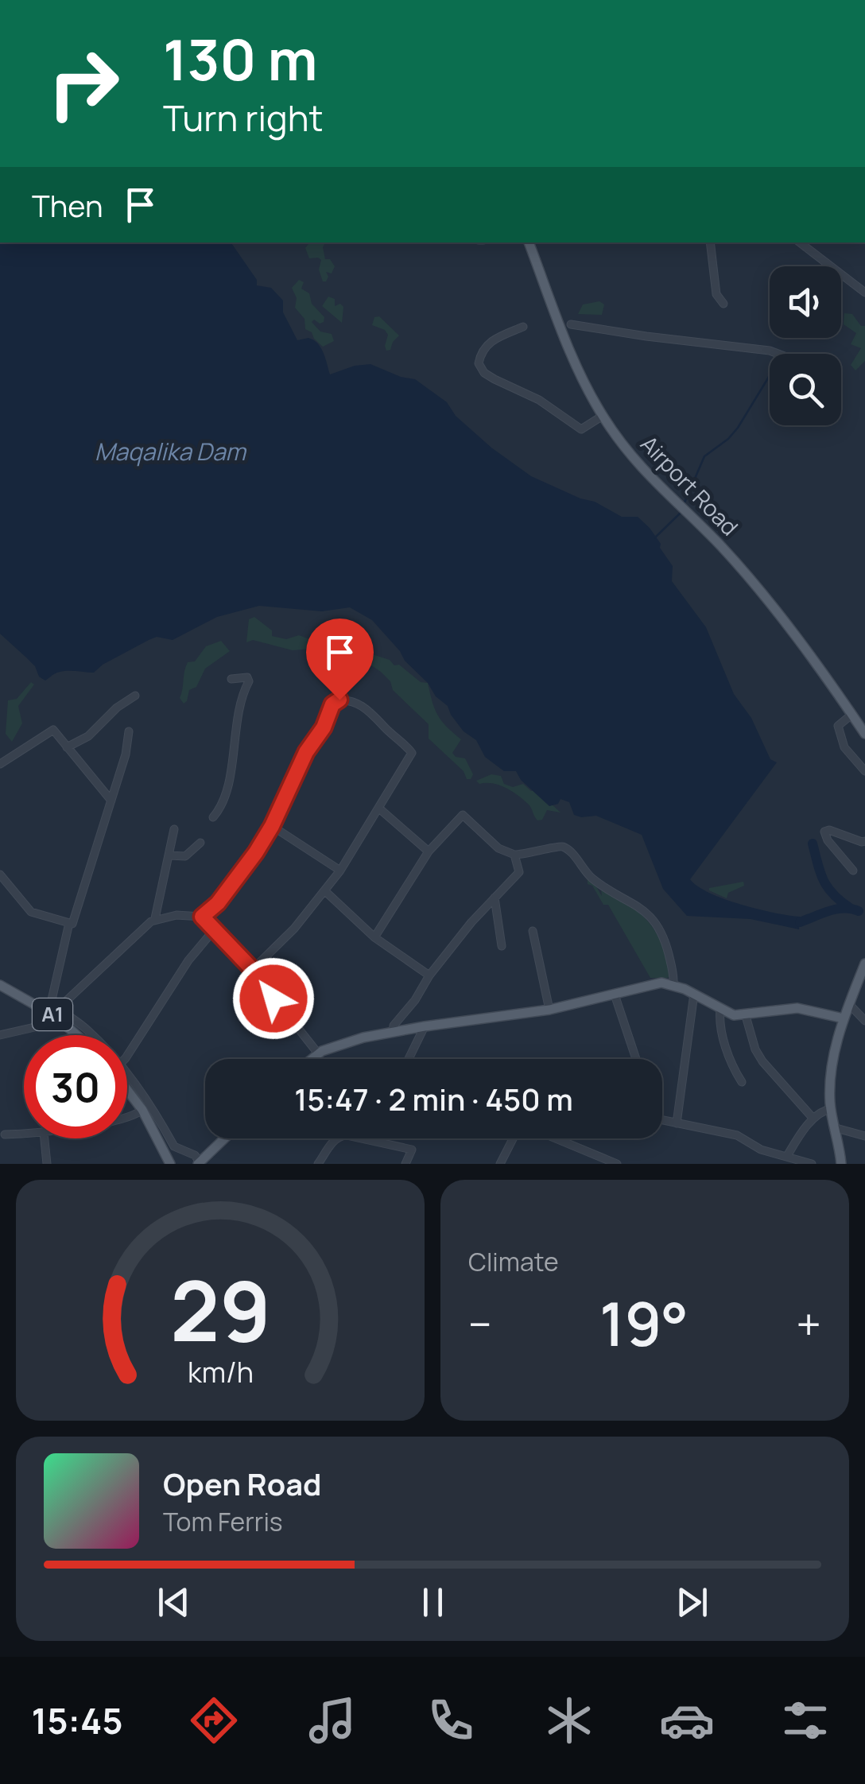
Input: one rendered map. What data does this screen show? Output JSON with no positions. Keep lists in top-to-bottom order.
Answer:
{
  "streets": {
    "main road": ["Airport Road", "A1"]
  },
  "water": ["Maqalika Dam"],
  "page": {
    "turn": ["130 m", "Turn right"],
    "then": "Then",
    "limit": "30",
    "trip": "15:47 · 2 min · 450 m",
    "tile": "Climate",
    "heat": ["−", "19°", "+"],
    "song": ["Open Road", "Tom Ferris"],
    "tabs": "15:45",
    "gauge": ["29", "km/h"]
  }
}
